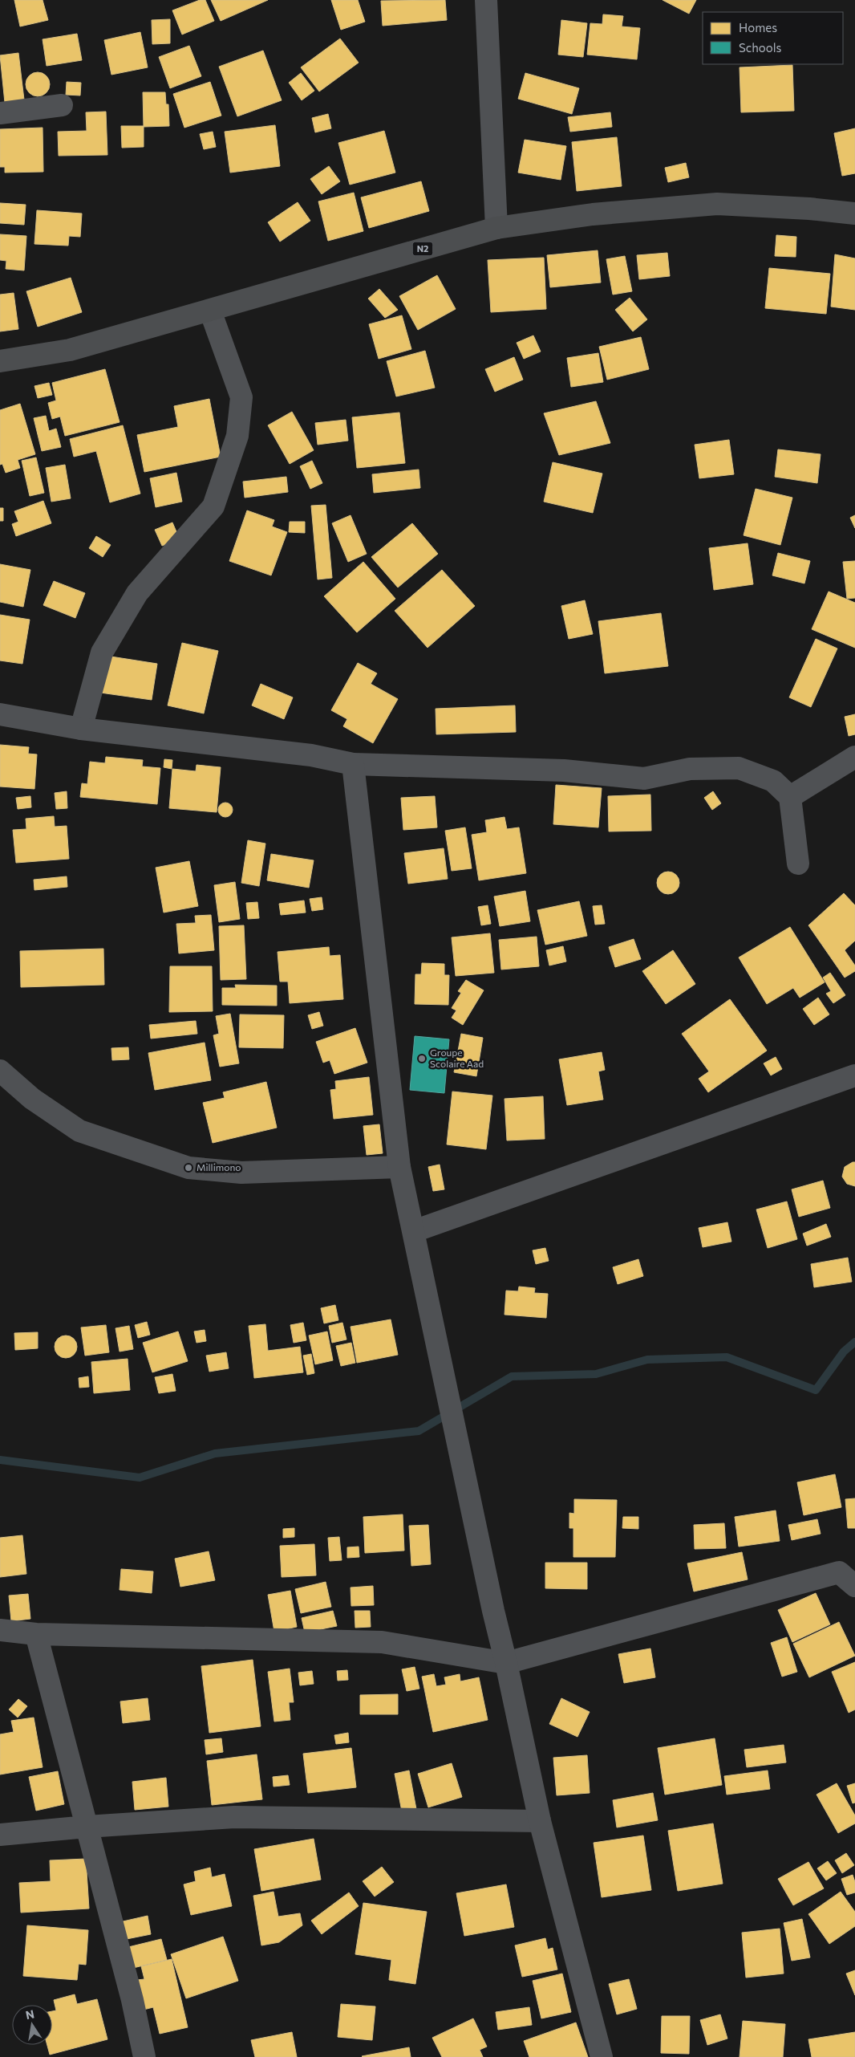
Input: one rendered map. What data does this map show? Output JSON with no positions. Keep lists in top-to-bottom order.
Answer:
{
  "streets": {
    "highway": ["N2"]
  },
  "places": ["Groupe Scolaire Aad", "Millimono"],
  "legend": ["Homes", "Schools"],
  "north": "top"
}
